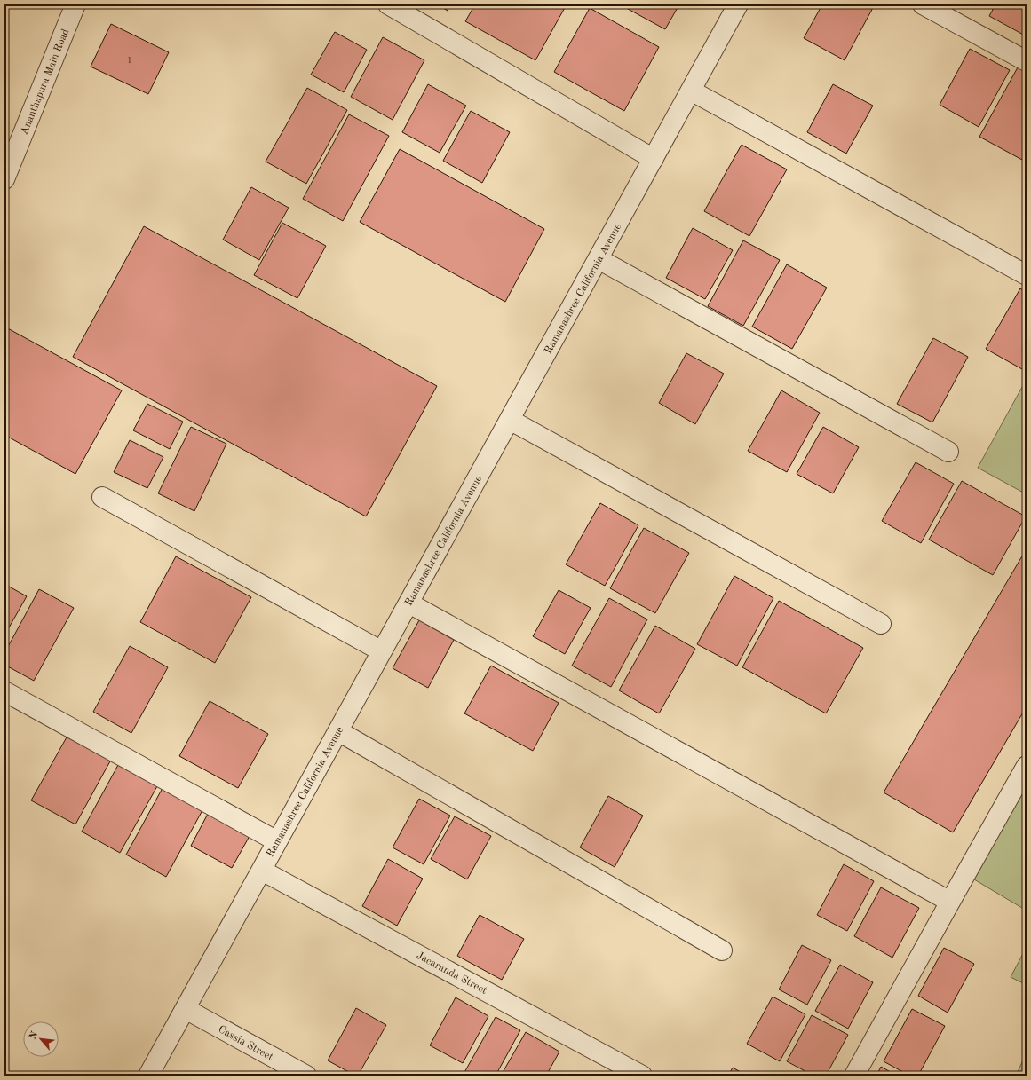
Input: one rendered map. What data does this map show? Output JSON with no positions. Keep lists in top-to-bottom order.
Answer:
{
  "streets": {
    "street": [
      "Ananthapura Main Road",
      "Ramanashree California Avenue",
      "Jacaranda Street",
      "Cassia Street"
    ]
  },
  "crossings": [
    ["Ramanashree California Avenue", "Jacaranda Street"],
    ["Ramanashree California Avenue", "Cassia Street"]
  ],
  "house_numbers": ["1"],
  "north": "top left"
}
